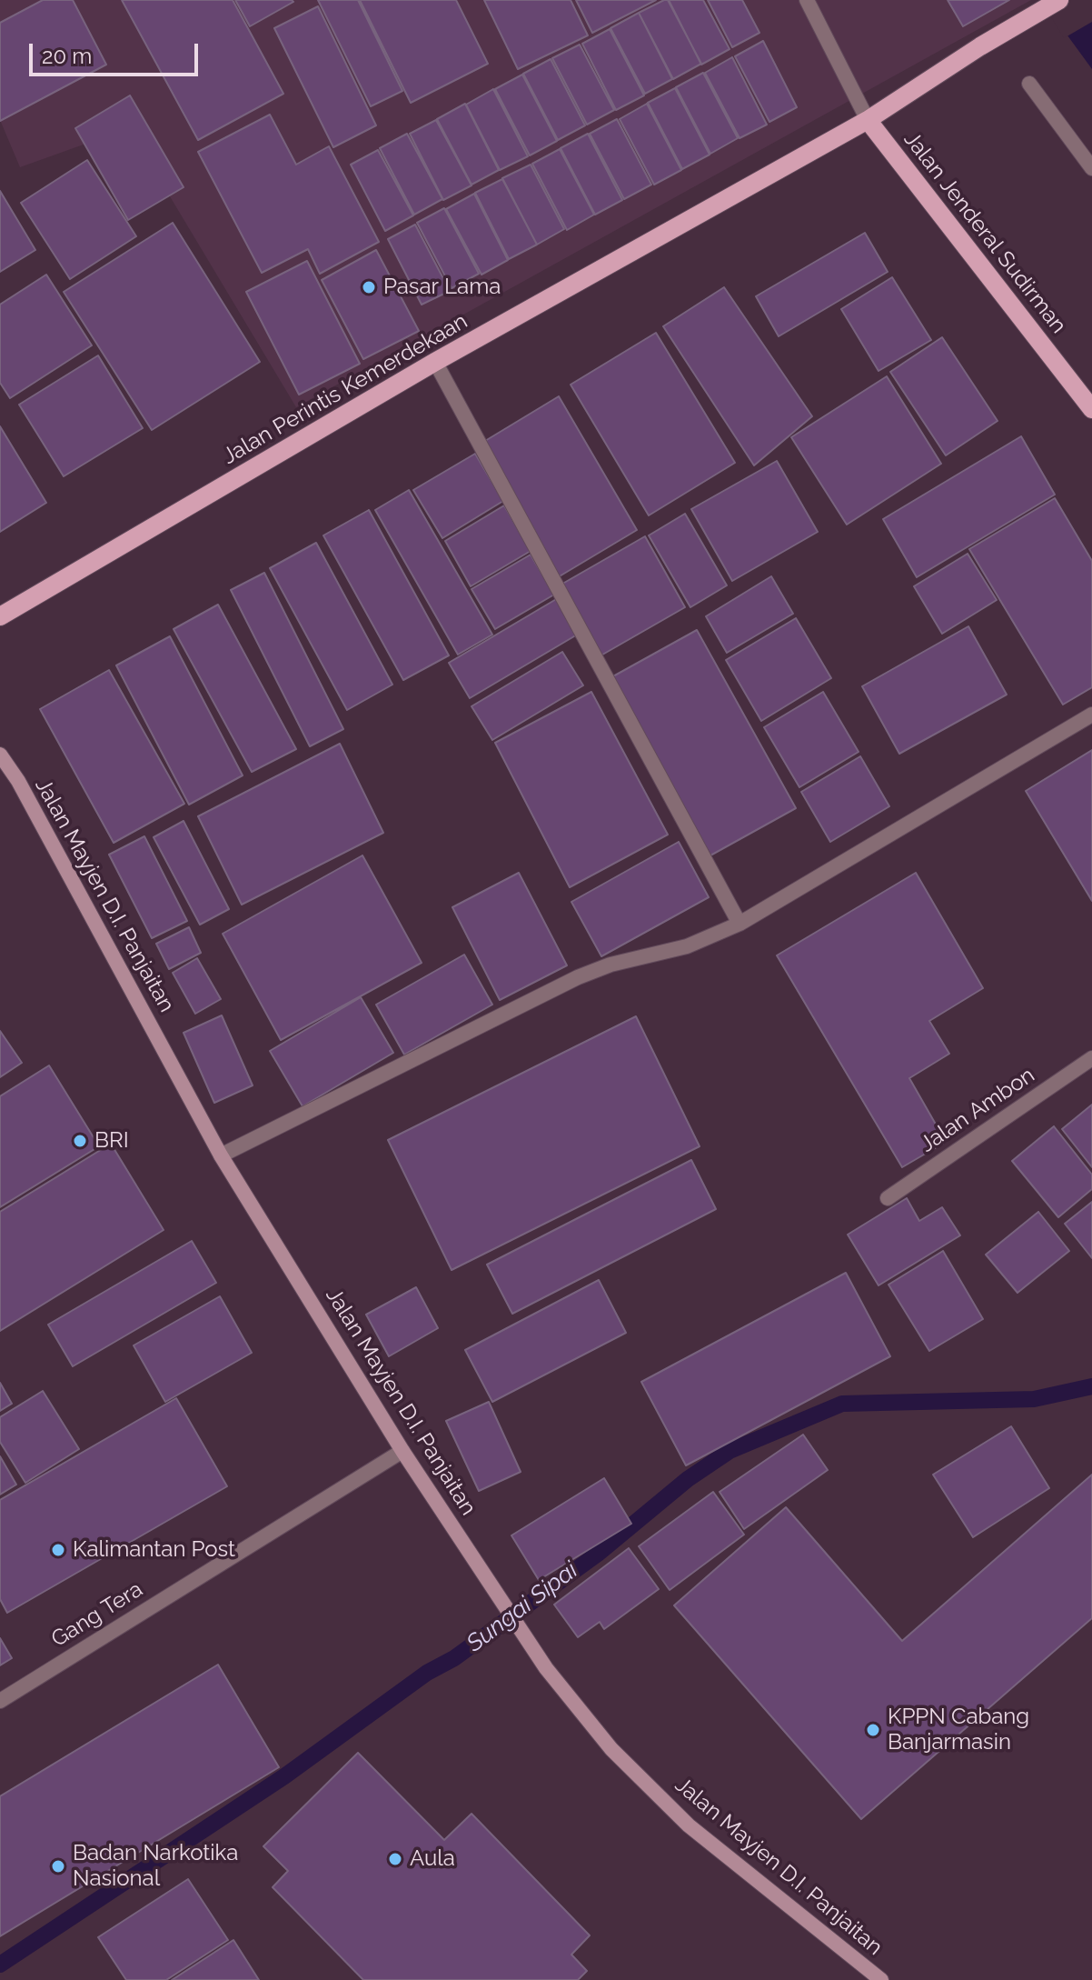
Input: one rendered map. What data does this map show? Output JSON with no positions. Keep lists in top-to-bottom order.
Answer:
{
  "streets": {
    "main road": ["Jalan Jenderal Sudirman", "Jalan Perintis Kemerdekaan", "Jalan Mayjen D.I. Panjaitan"],
    "street": ["Jalan Ambon", "Gang Tera"]
  },
  "crossings": [
    ["Jalan Jenderal Sudirman", "Jalan Perintis Kemerdekaan"],
    ["Jalan Mayjen D.I. Panjaitan", "Gang Tera"]
  ],
  "water": ["Sungai Sipai"],
  "places": [
    "Pasar Lama",
    "BRI",
    "Kalimantan Post",
    "KPPN Cabang Banjarmasin",
    "Aula",
    "Badan Narkotika Nasional"
  ],
  "scale_bar": "20 m"
}
